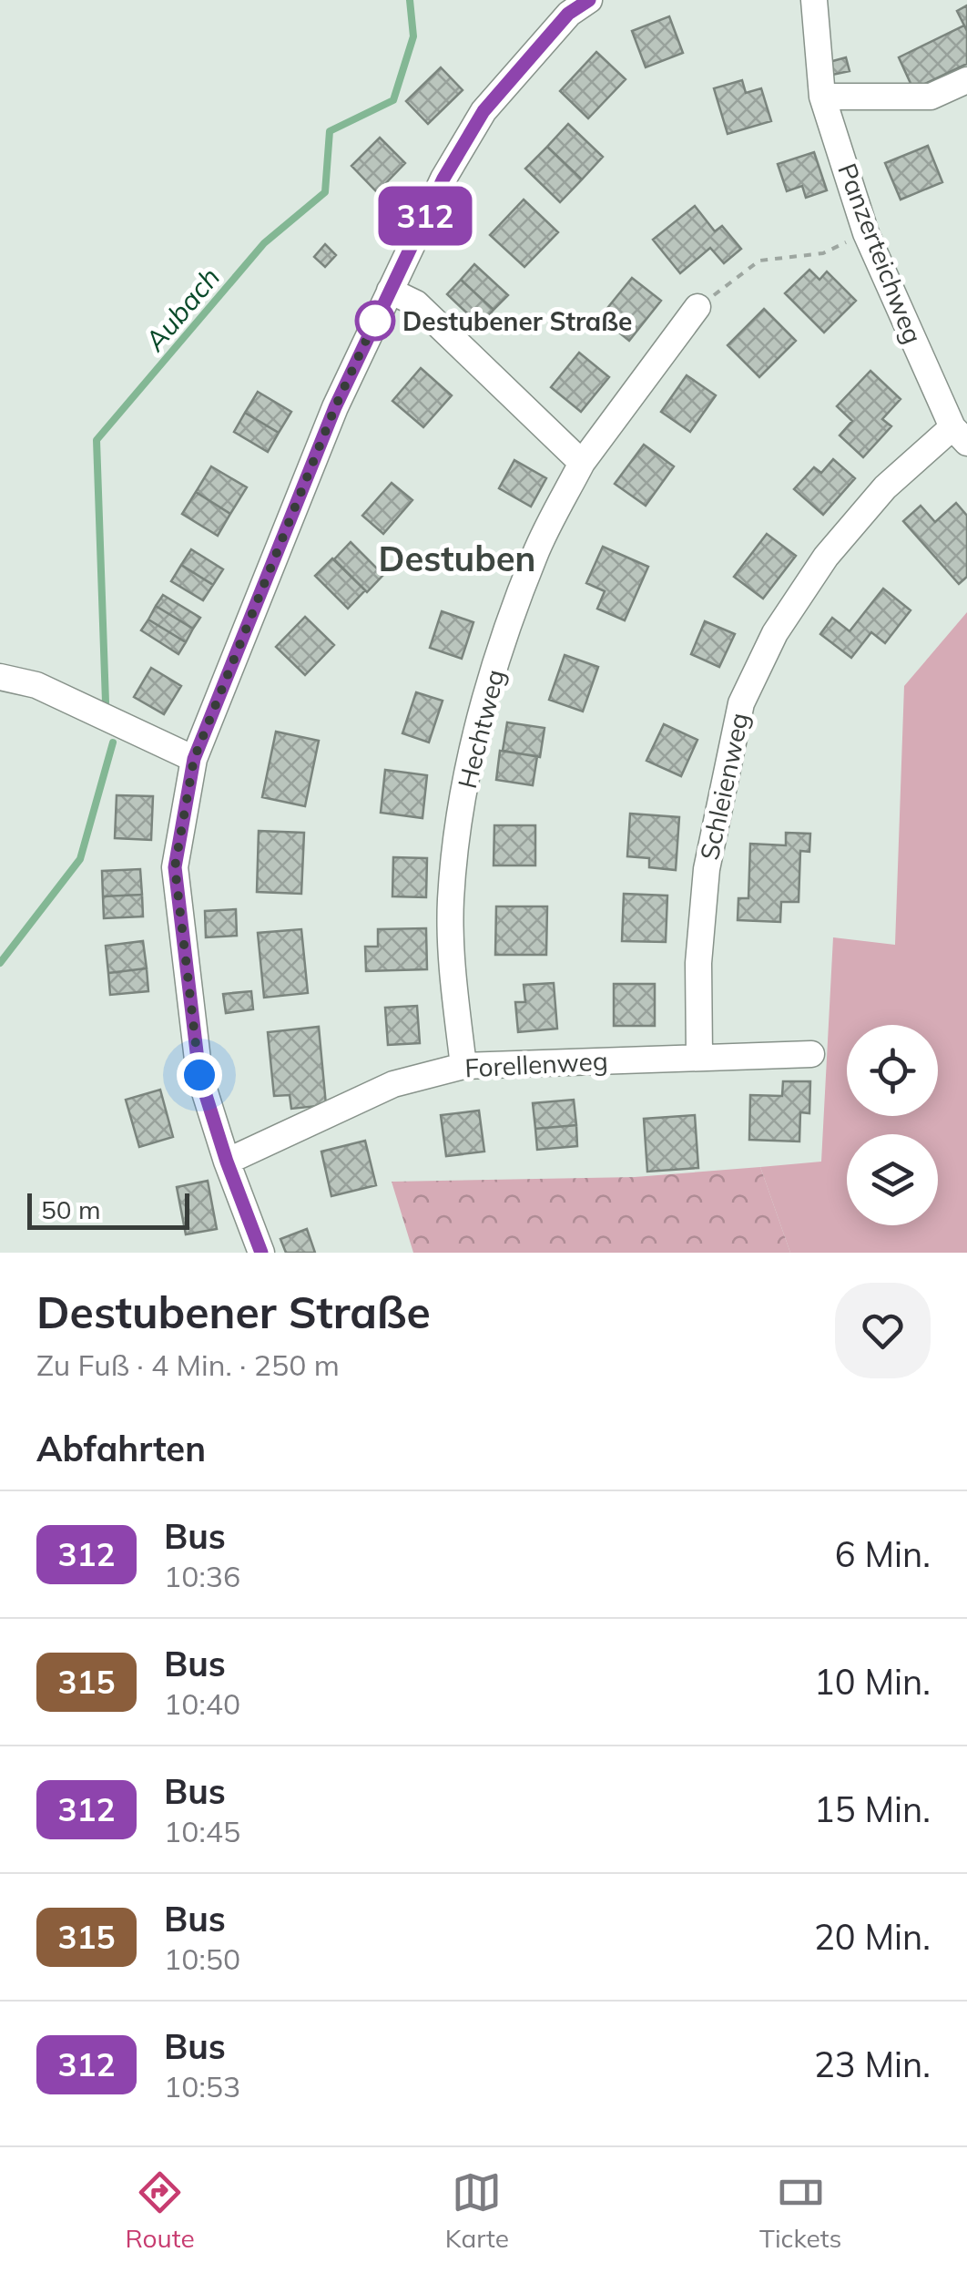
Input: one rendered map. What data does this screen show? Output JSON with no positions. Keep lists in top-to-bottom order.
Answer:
{
  "streets": {
    "street": [
      "Panzerteichweg",
      "Hechtweg",
      "Schleienweg",
      "Forellenweg"
    ]
  },
  "crossings": [
    ["Panzerteichweg", "Schleienweg"],
    ["Hechtweg", "Forellenweg"],
    ["Schleienweg", "Forellenweg"]
  ],
  "districts": ["Destuben"],
  "water": ["Aubach"],
  "places": ["Destubener Straße"],
  "lines": ["bus line 312"],
  "scale_bar": "50 m",
  "page": {
    "on_map": "312",
    "scale": "50 m",
    "heading": [
      ["Destubener Straße", "Zu Fuß · 4 Min. · 250 m"],
      "Abfahrten"
    ],
    "list": [
      {
        "mark": "312",
        "name": "Bus",
        "note": "10:36",
        "value": "6 Min."
      },
      {
        "mark": "315",
        "name": "Bus",
        "note": "10:40",
        "value": "10 Min."
      },
      {
        "mark": "312",
        "name": "Bus",
        "note": "10:45",
        "value": "15 Min."
      },
      {
        "mark": "315",
        "name": "Bus",
        "note": "10:50",
        "value": "20 Min."
      },
      {
        "mark": "312",
        "name": "Bus",
        "note": "10:53",
        "value": "23 Min."
      }
    ],
    "tabs": ["Route", "Karte", "Tickets"]
  }
}
